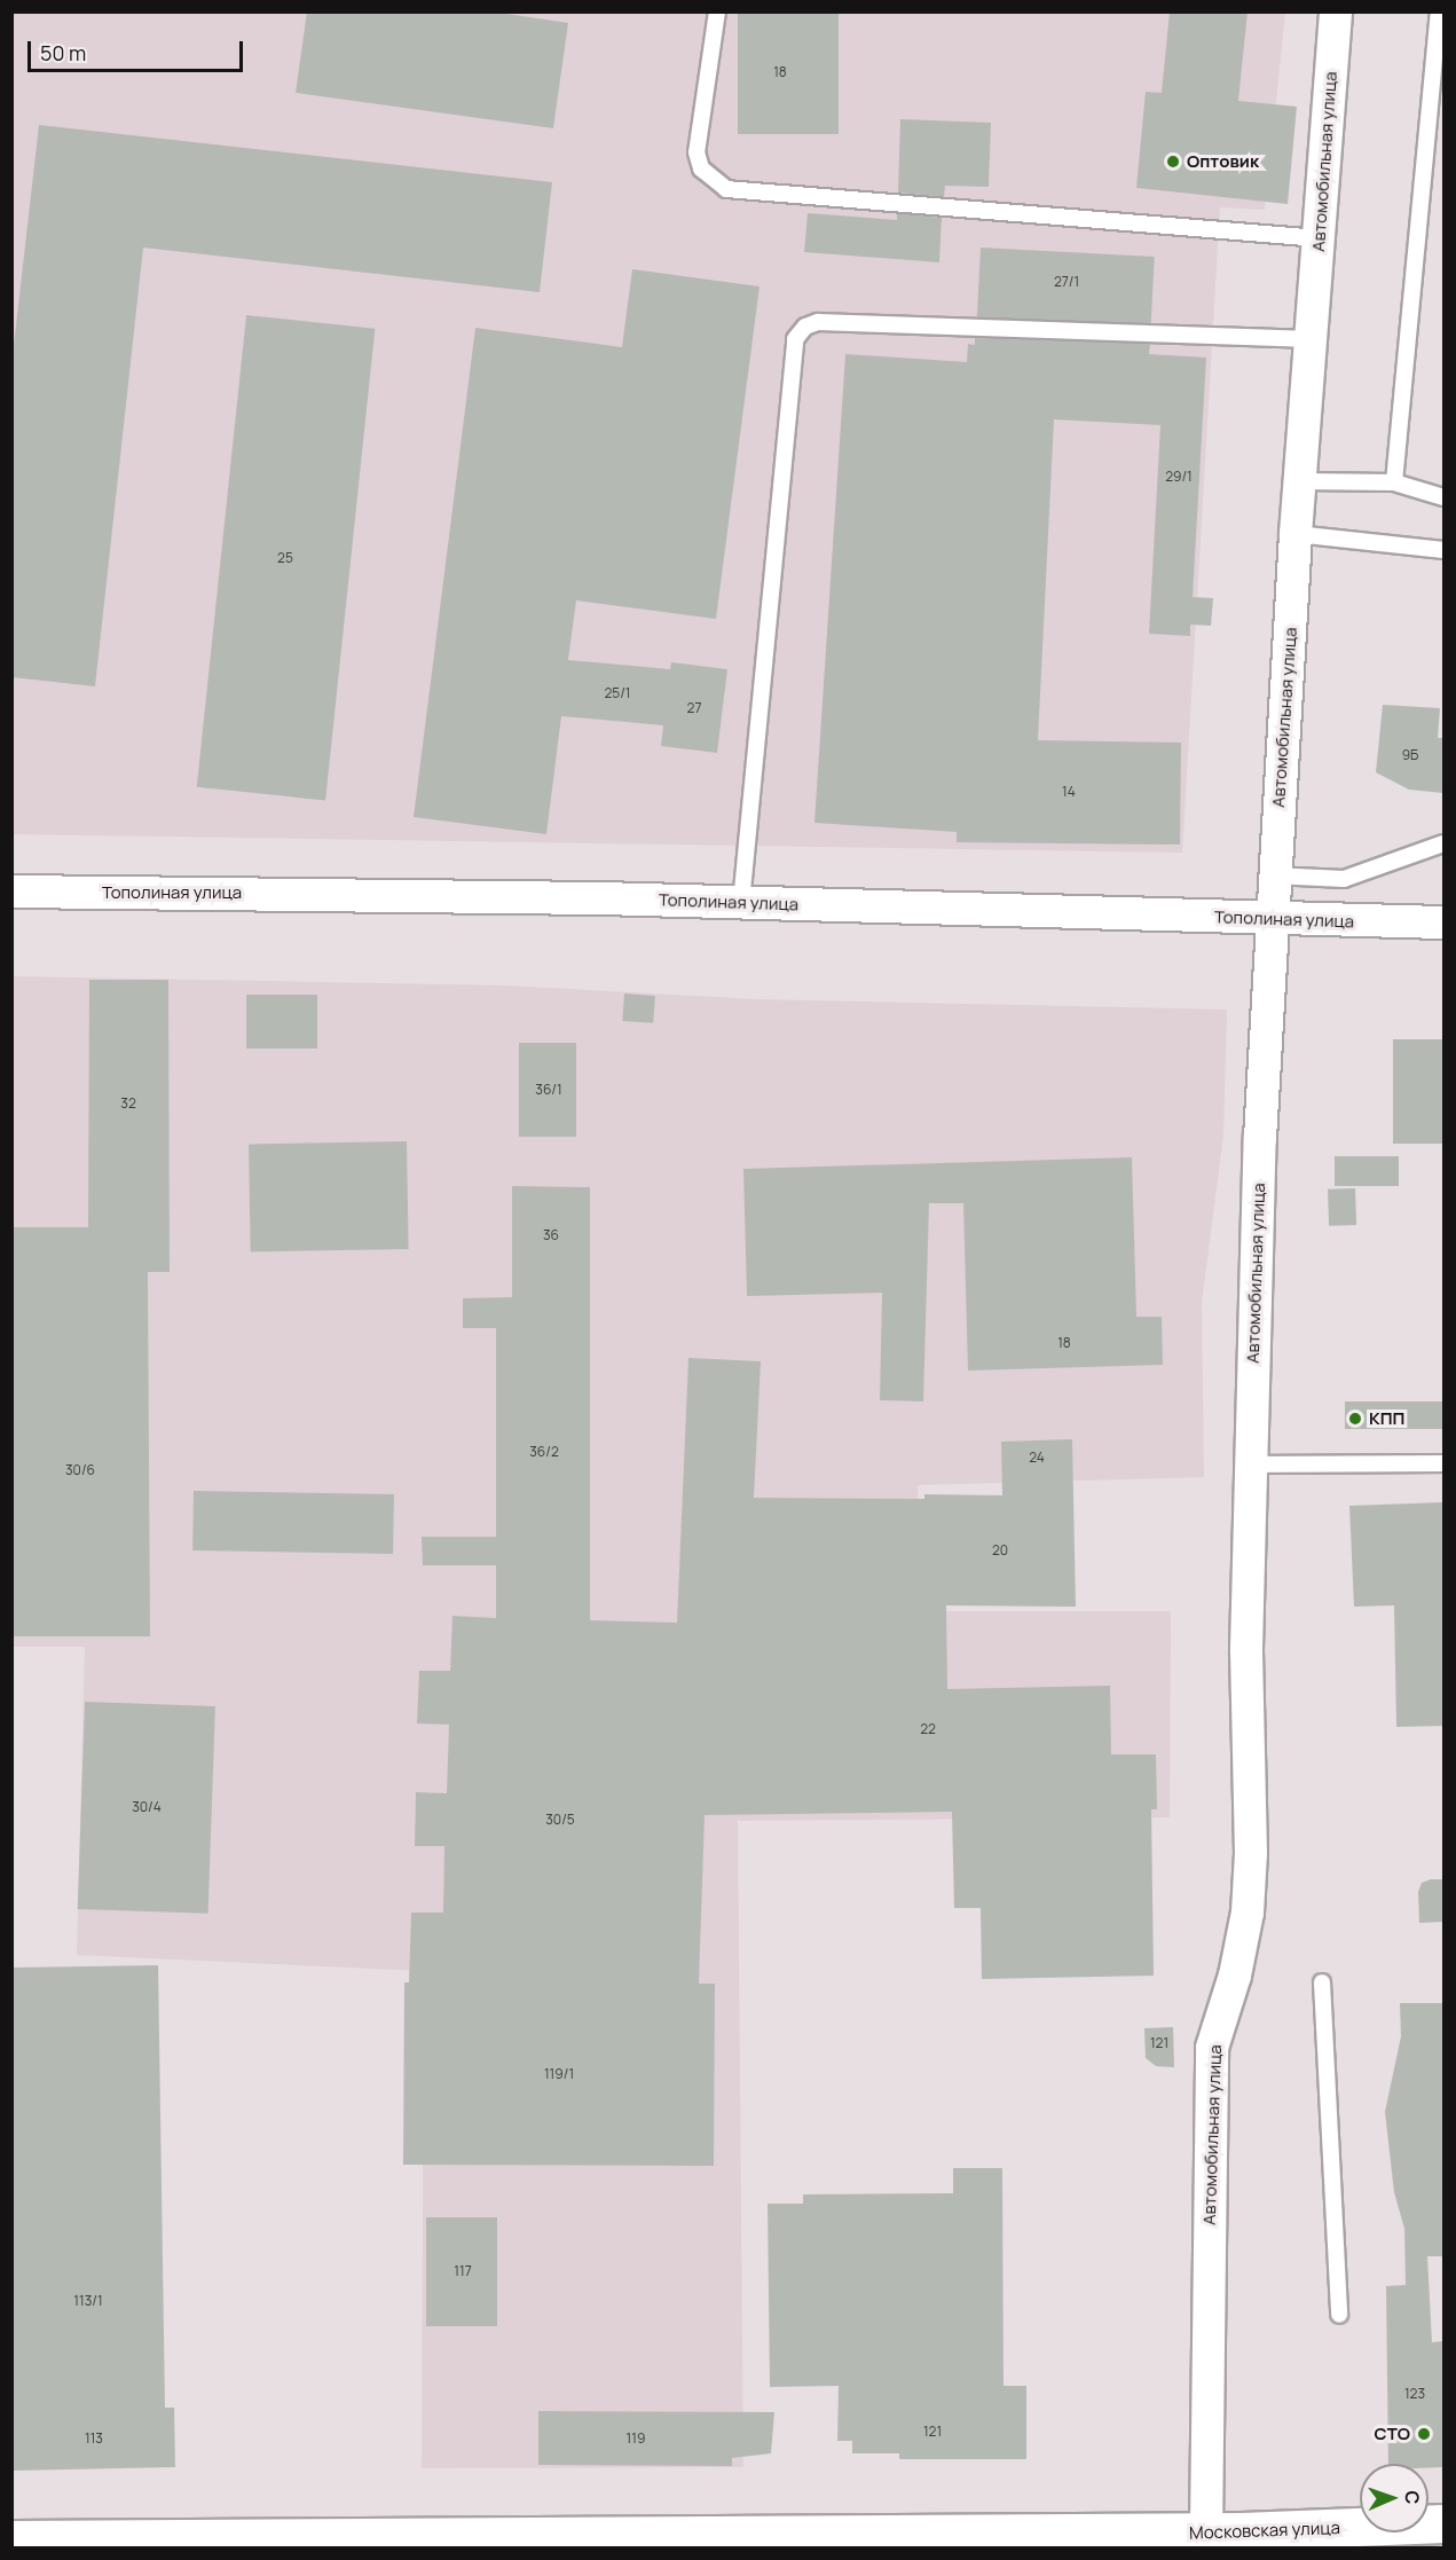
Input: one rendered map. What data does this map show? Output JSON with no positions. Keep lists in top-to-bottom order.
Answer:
{
  "streets": {
    "street": ["Автомобильная улица", "Тополиная улица", "Московская улица"]
  },
  "crossings": [
    ["Автомобильная улица", "Тополиная улица"],
    ["Автомобильная улица", "Московская улица"]
  ],
  "places": ["Оптовик", "КПП", "СТО"],
  "house_numbers": [
    "18",
    "27/1",
    "29/1",
    "25",
    "25/1",
    "27",
    "9Б",
    "14",
    "36/1",
    "32",
    "36",
    "18",
    "36/2",
    "24",
    "30/6",
    "20",
    "22",
    "30/4",
    "30/5",
    "121",
    "119/1",
    "117",
    "113/1",
    "123",
    "121",
    "113",
    "119"
  ],
  "scale_bar": "50 m",
  "north": "right"
}
